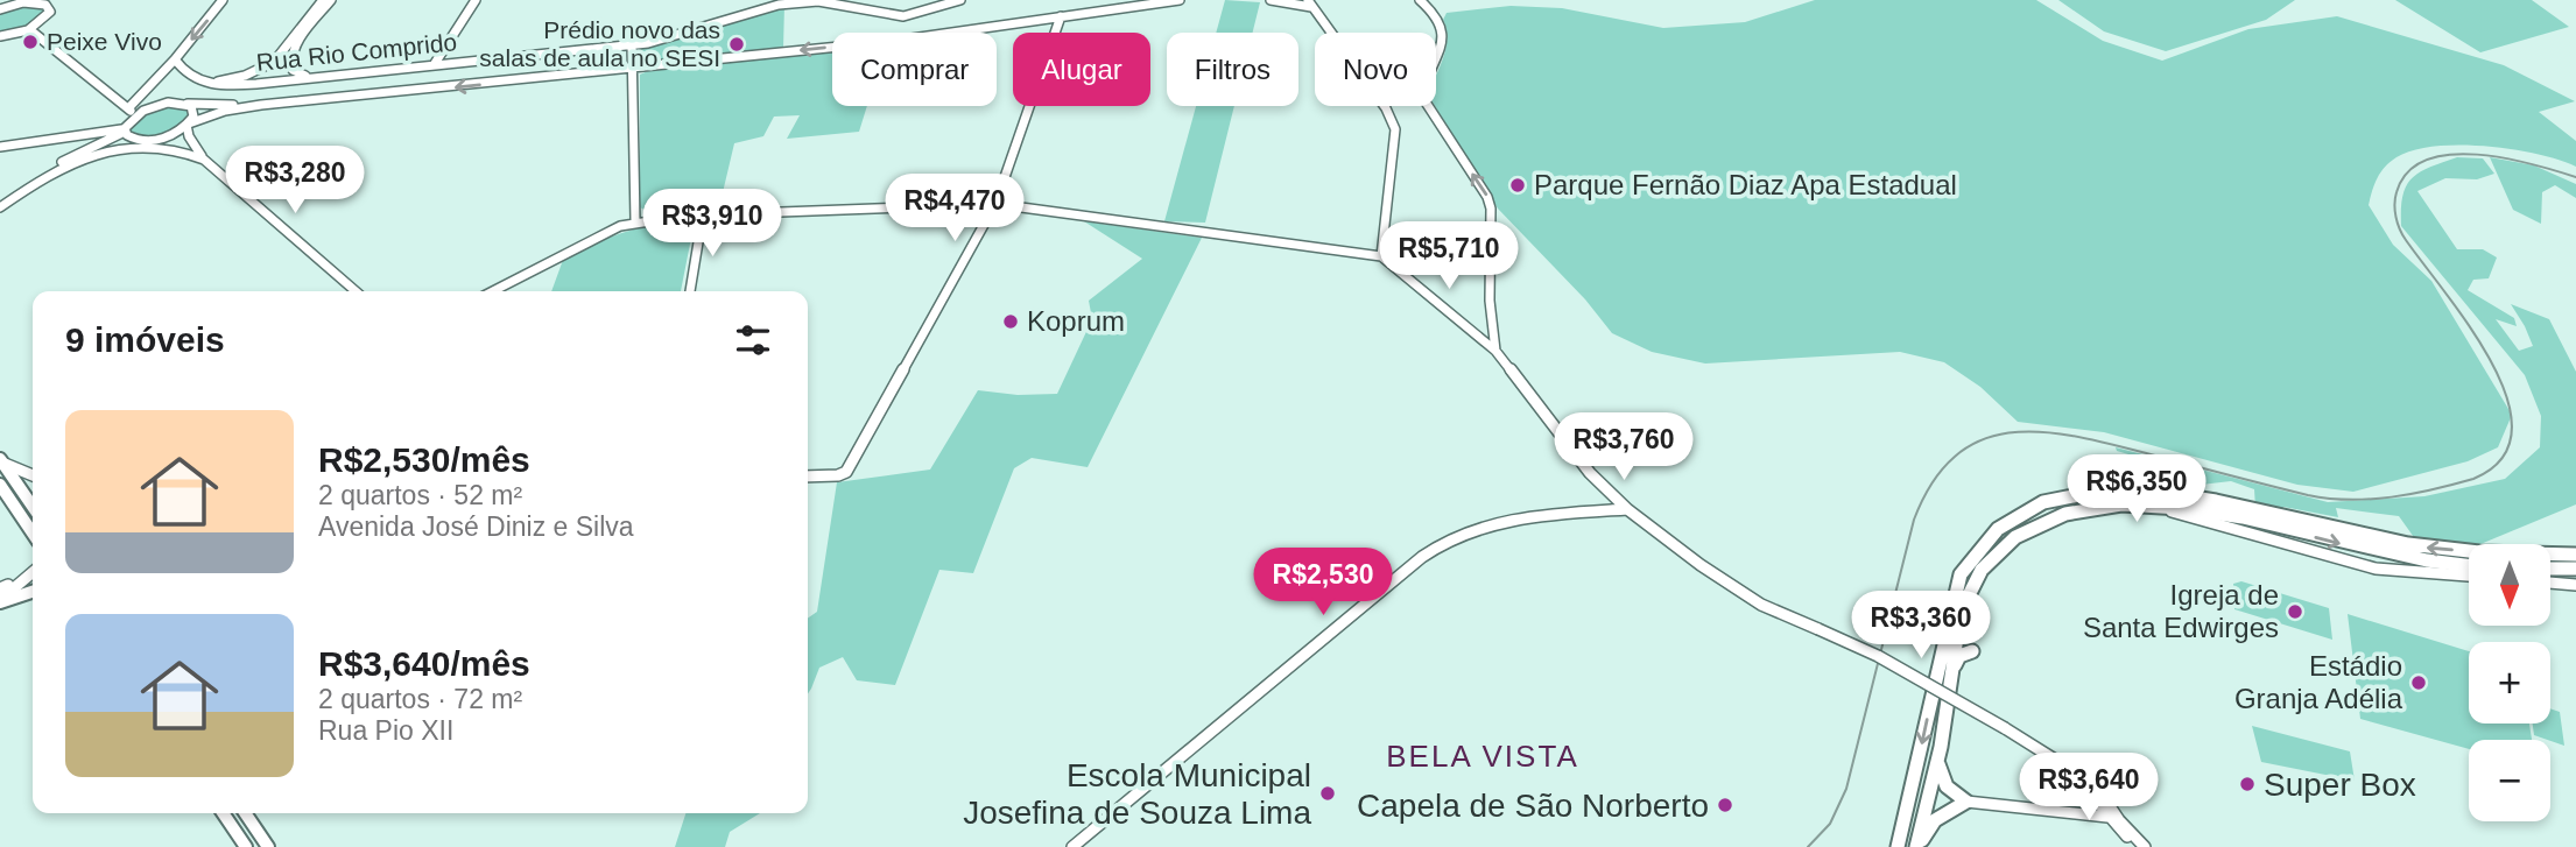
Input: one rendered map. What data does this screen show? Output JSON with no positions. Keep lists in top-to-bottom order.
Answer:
{
  "streets": {
    "street": ["Rua Rio Comprido"]
  },
  "districts": ["BELA VISTA"],
  "places": [
    "Peixe Vivo",
    "Prédio novo das salas de aula no SESI",
    "Parque Fernão Diaz Apa Estadual",
    "Koprum",
    "Igreja de Santa Edwirges",
    "Estádio Granja Adélia",
    "Super Box",
    "Escola Municipal Josefina de Souza Lima",
    "Capela de São Norberto"
  ],
  "north": "bottom",
  "page": {
    "chip": [
      "Comprar",
      "Alugar",
      "Filtros",
      "Novo"
    ],
    "price": [
      "R$3,280",
      "R$4,470",
      "R$3,910",
      "R$5,710",
      "R$3,760",
      "R$6,350",
      "R$2,530",
      "R$3,360",
      "R$3,640"
    ],
    "heading": "9 imóveis",
    "list": [
      {
        "name": "R$2,530/mês",
        "note": "2 quartos · 52 m² · Avenida José Diniz e Silva"
      },
      {
        "name": "R$3,640/mês",
        "note": "2 quartos · 72 m² · Rua Pio XII"
      }
    ],
    "map_buttons": ["+", "−"]
  }
}
